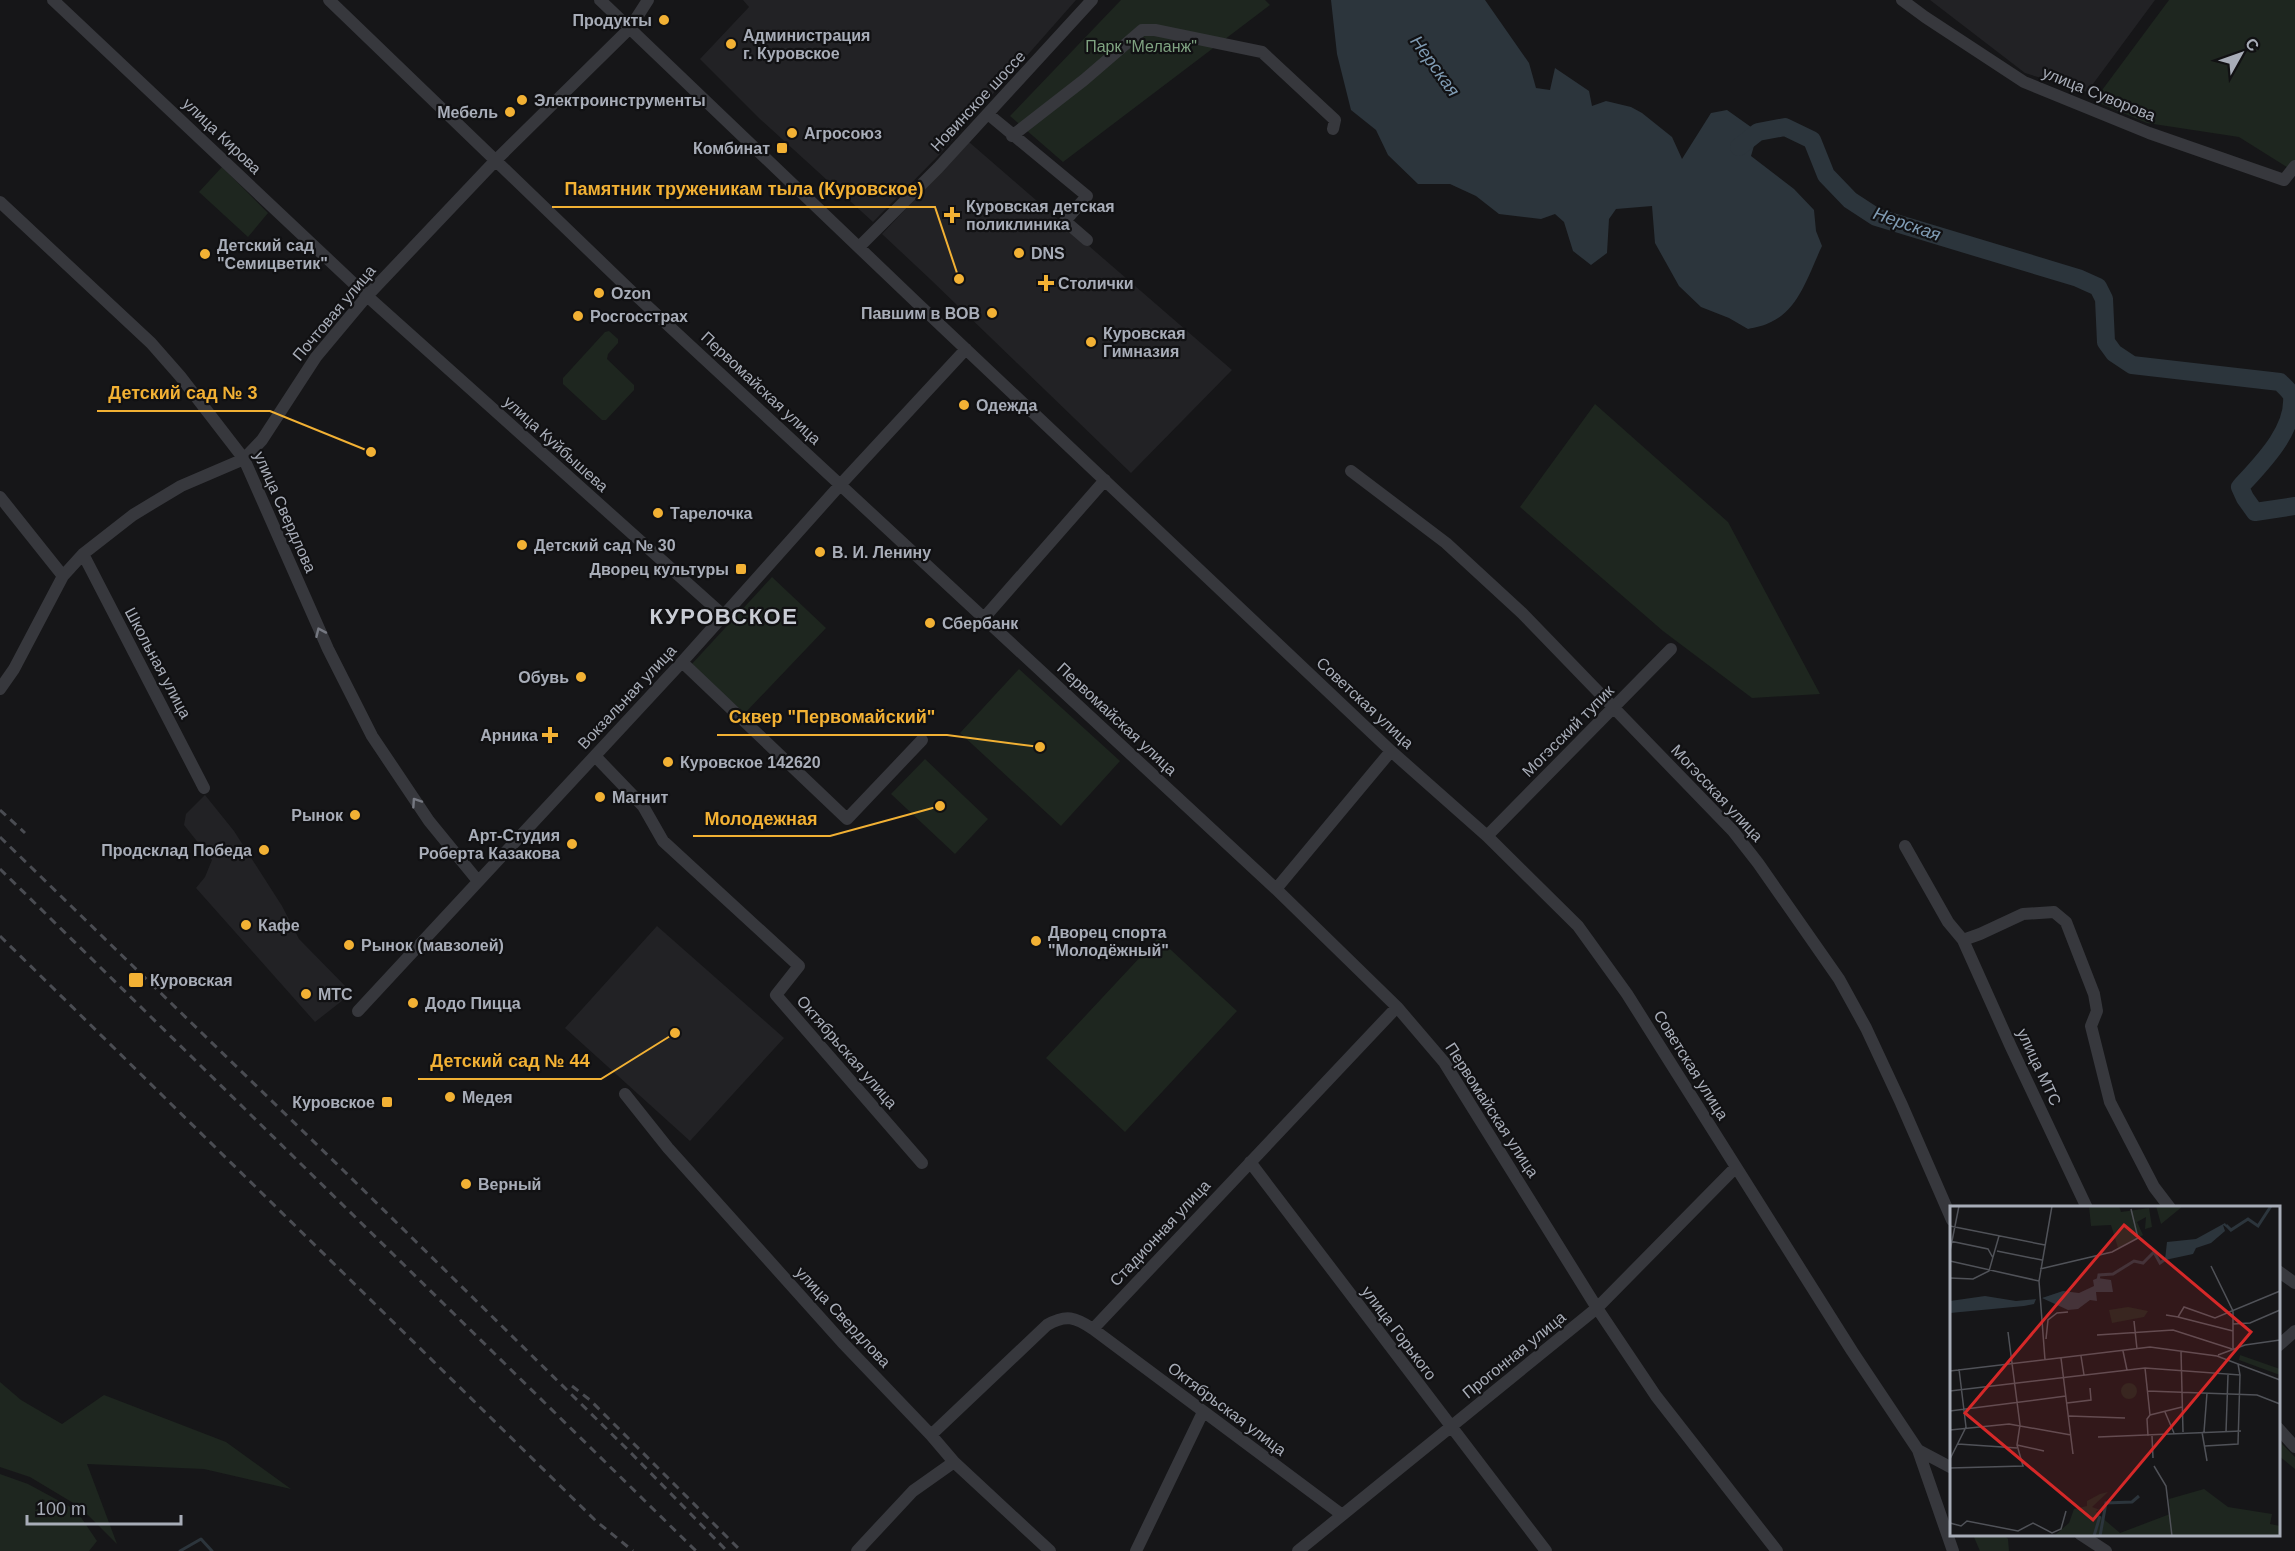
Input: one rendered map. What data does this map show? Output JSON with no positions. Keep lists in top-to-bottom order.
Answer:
{
  "streets": {
    "street": [
      "улица Суворова",
      "Новинское шоссе",
      "улица Кирова",
      "Почтовая улица",
      "Первомайская улица",
      "улица Куйбышева",
      "улица Свердлова",
      "Школьная улица",
      "Вокзальная улица",
      "Советская улица",
      "Могэсский тупик",
      "Могэсская улица",
      "Октябрьская улица",
      "улица МТС",
      "Стадионная улица",
      "улица Горького",
      "Прогонная улица"
    ]
  },
  "crossings": [
    ["Новинское шоссе", "Советская улица"],
    ["улица Кирова", "Почтовая улица"],
    ["улица Кирова", "улица Куйбышева"],
    ["Почтовая улица", "Первомайская улица"],
    ["Почтовая улица", "улица Куйбышева"],
    ["Почтовая улица", "улица Свердлова"],
    ["Почтовая улица", "Школьная улица"],
    ["Почтовая улица", "Советская улица"],
    ["Первомайская улица", "Вокзальная улица"],
    ["Первомайская улица", "Стадионная улица"],
    ["Первомайская улица", "Прогонная улица"],
    ["улица Куйбышева", "Вокзальная улица"],
    ["улица Свердлова", "Вокзальная улица"],
    ["Вокзальная улица", "Советская улица"],
    ["Вокзальная улица", "Октябрьская улица"],
    ["Советская улица", "Могэсский тупик"],
    ["Советская улица", "Прогонная улица"],
    ["Могэсский тупик", "Могэсская улица"],
    ["Октябрьская улица", "Стадионная улица"],
    ["Октябрьская улица", "Прогонная улица"],
    ["Стадионная улица", "улица Горького"],
    ["улица Горького", "Прогонная улица"]
  ],
  "districts": ["КУРОВСКОЕ"],
  "water": ["Нерская"],
  "parks": ["Парк \"Меланж\""],
  "places": {
    "other": [
      "Продукты",
      "Администрация г. Куровское",
      "Электроинструменты",
      "Мебель",
      "Агросоюз",
      "DNS",
      "Детский сад \"Семицветик\"",
      "Памятник труженикам тыла (Куровское)",
      "Ozon",
      "Павшим в ВОВ",
      "Росгосстрах",
      "Куровская Гимназия",
      "Одежда",
      "Детский сад № 3",
      "Тарелочка",
      "Детский сад № 30",
      "В. И. Ленину",
      "Сбербанк",
      "Обувь",
      "Сквер \"Первомайский\"",
      "Куровское 142620",
      "Магнит",
      "Молодежная",
      "Рынок",
      "Арт-Студия Роберта Казакова",
      "Продсклад Победа",
      "Кафе",
      "Дворец спорта \"Молодёжный\"",
      "Рынок (мавзолей)",
      "МТС",
      "Додо Пицца",
      "Детский сад № 44",
      "Медея",
      "Верный"
    ],
    "transit": [
      "Комбинат",
      "Дворец культуры",
      "Куровская",
      "Куровское"
    ],
    "health": ["Куровская детская поликлиника", "Столички", "Арника"]
  },
  "scale_bar": "100 m",
  "north": "top right"
}
